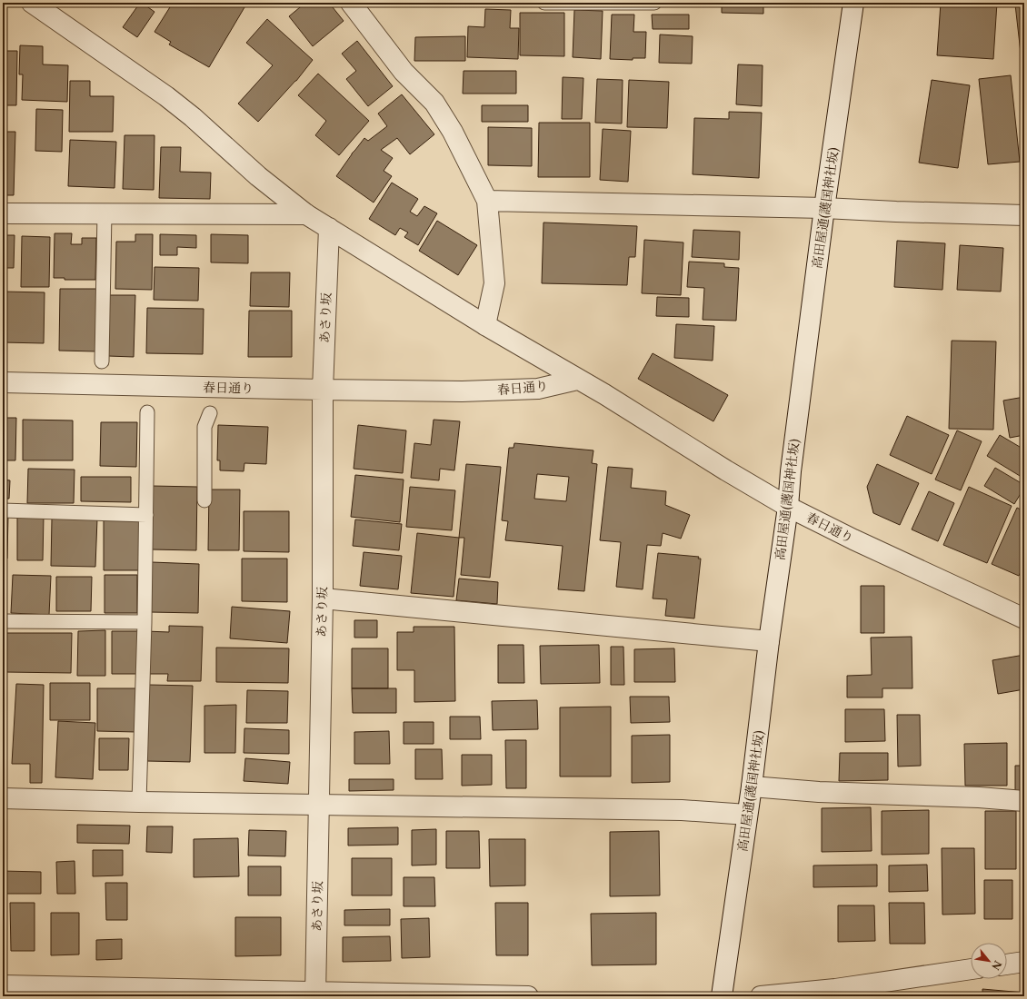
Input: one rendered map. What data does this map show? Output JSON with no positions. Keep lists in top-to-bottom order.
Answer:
{
  "streets": {
    "street": ["高田屋通(護国神社坂)", "あさり坂", "春日通り"]
  },
  "crossings": [
    ["高田屋通(護国神社坂)", "春日通り"],
    ["あさり坂", "春日通り"]
  ],
  "north": "bottom right"
}
